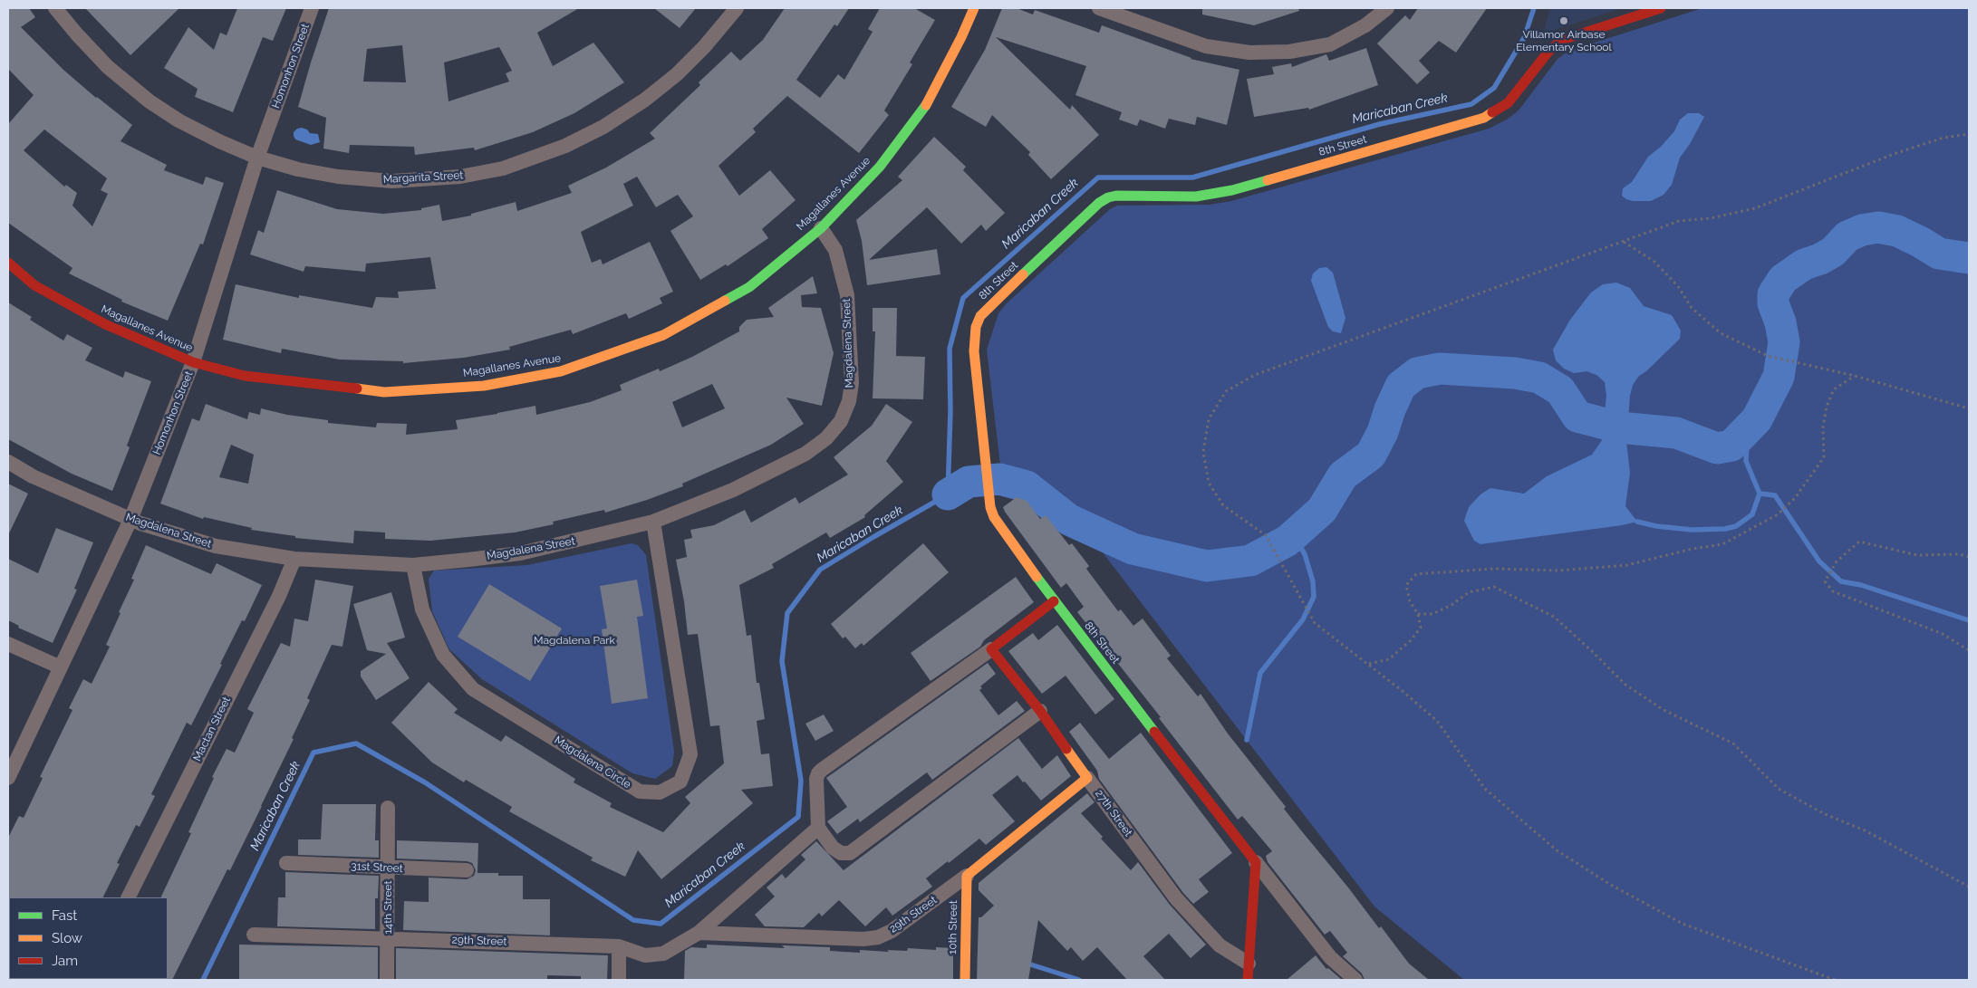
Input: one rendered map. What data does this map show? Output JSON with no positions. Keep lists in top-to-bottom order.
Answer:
{
  "streets": {
    "street": [
      "Homonhon Street",
      "8th Street",
      "Margarita Street",
      "Magallanes Avenue",
      "Magdalena Street",
      "Mactan Street",
      "Magdalena Circle",
      "27th Street",
      "31st Street",
      "14th Street",
      "29th Street",
      "10th Street"
    ]
  },
  "crossings": [
    ["Homonhon Street", "Margarita Street"],
    ["Homonhon Street", "Magallanes Avenue"],
    ["Homonhon Street", "Magdalena Street"],
    ["Magallanes Avenue", "Magdalena Street"],
    ["Magdalena Street", "Mactan Street"],
    ["Magdalena Street", "Magdalena Circle"],
    ["27th Street", "29th Street"],
    ["31st Street", "14th Street"],
    ["14th Street", "29th Street"],
    ["29th Street", "10th Street"]
  ],
  "water": ["Maricaban Creek"],
  "parks": ["Magdalena Park"],
  "places": ["Villamor Airbase Elementary School"],
  "legend": ["Fast", "Slow", "Jam"]
}
